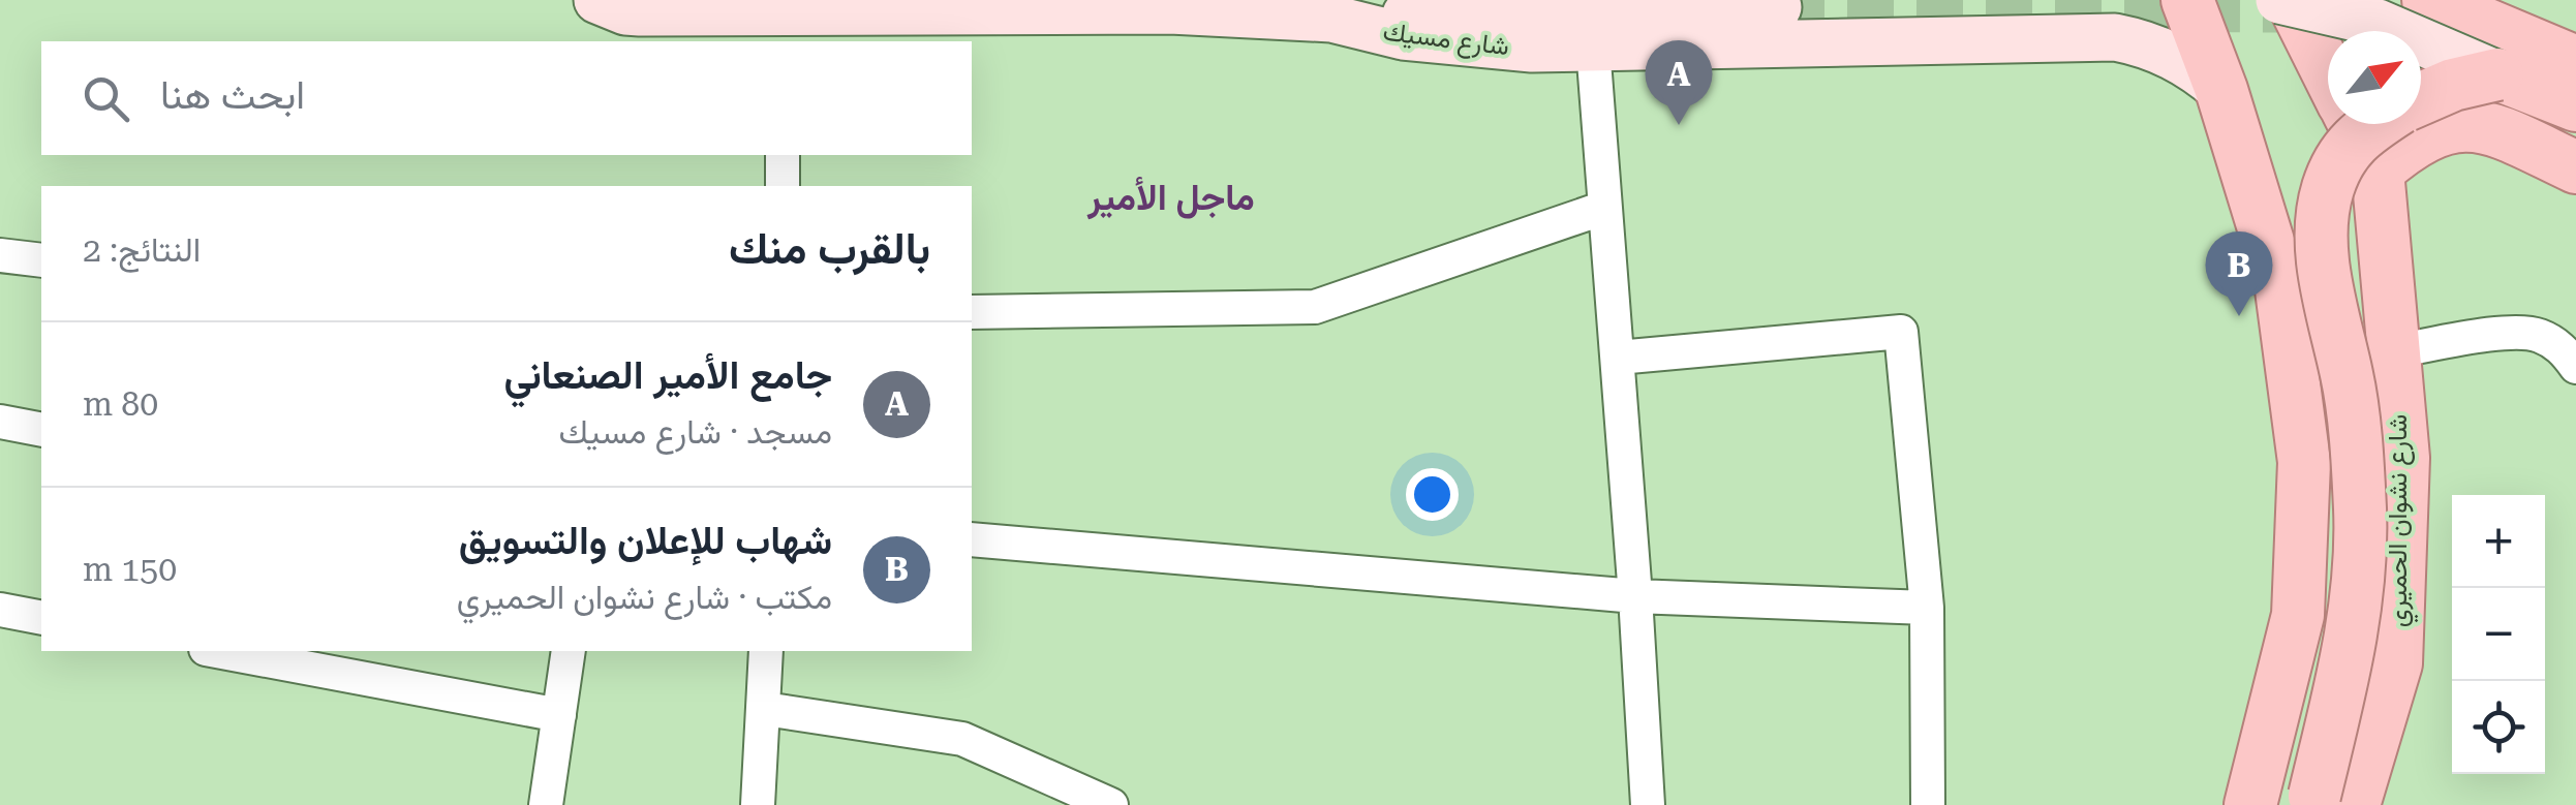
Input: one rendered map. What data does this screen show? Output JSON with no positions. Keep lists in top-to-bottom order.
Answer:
{
  "streets": {
    "main road": ["شارع نشوان الحميري"],
    "street": ["شارع مسيك"]
  },
  "districts": ["ماجل الأمير"],
  "north": "top right",
  "page": {
    "pins": ["A", "B"],
    "search": "ابحث هنا",
    "heading": ["بالقرب منك", "النتائج: 2"],
    "list": [
      {
        "mark": "A",
        "name": "جامع الأمير الصنعاني",
        "note": "مسجد · شارع مسيك",
        "value": "80 m"
      },
      {
        "mark": "B",
        "name": "شهاب للإعلان والتسويق",
        "note": "مكتب · شارع نشوان الحميري",
        "value": "150 m"
      }
    ],
    "map_buttons": ["+", "−"]
  }
}
